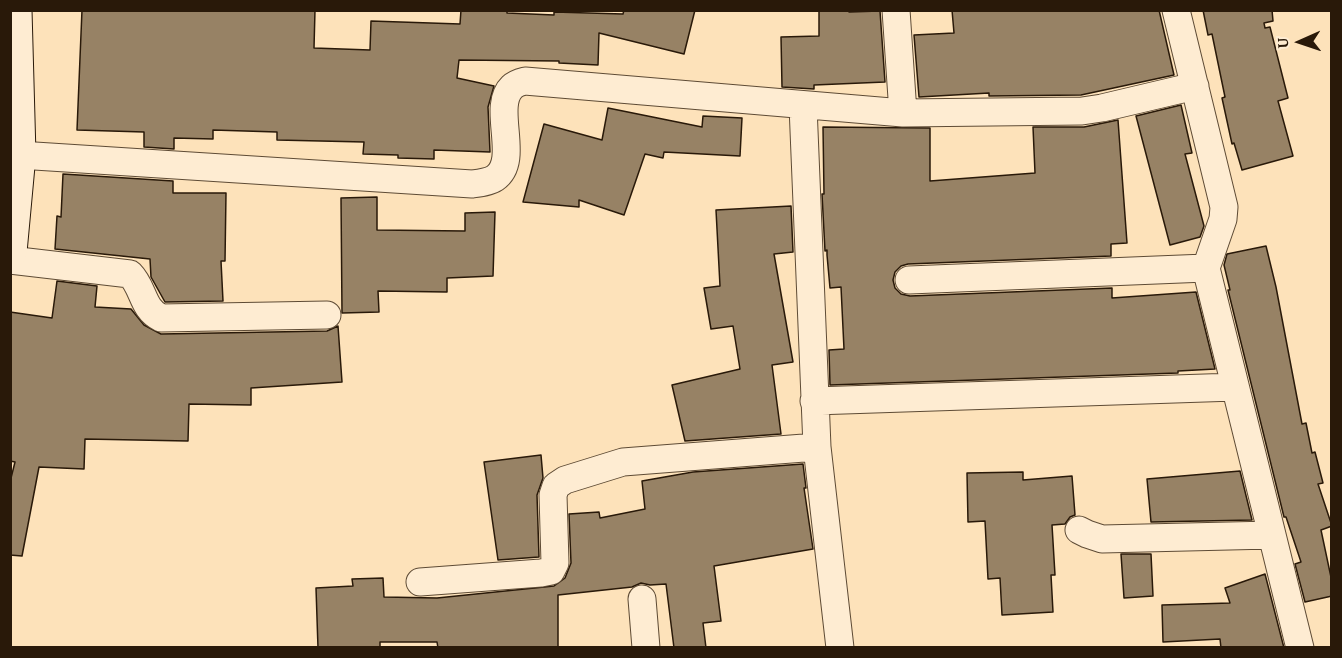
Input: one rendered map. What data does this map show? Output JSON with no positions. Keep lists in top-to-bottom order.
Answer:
{
  "north": "left"
}
